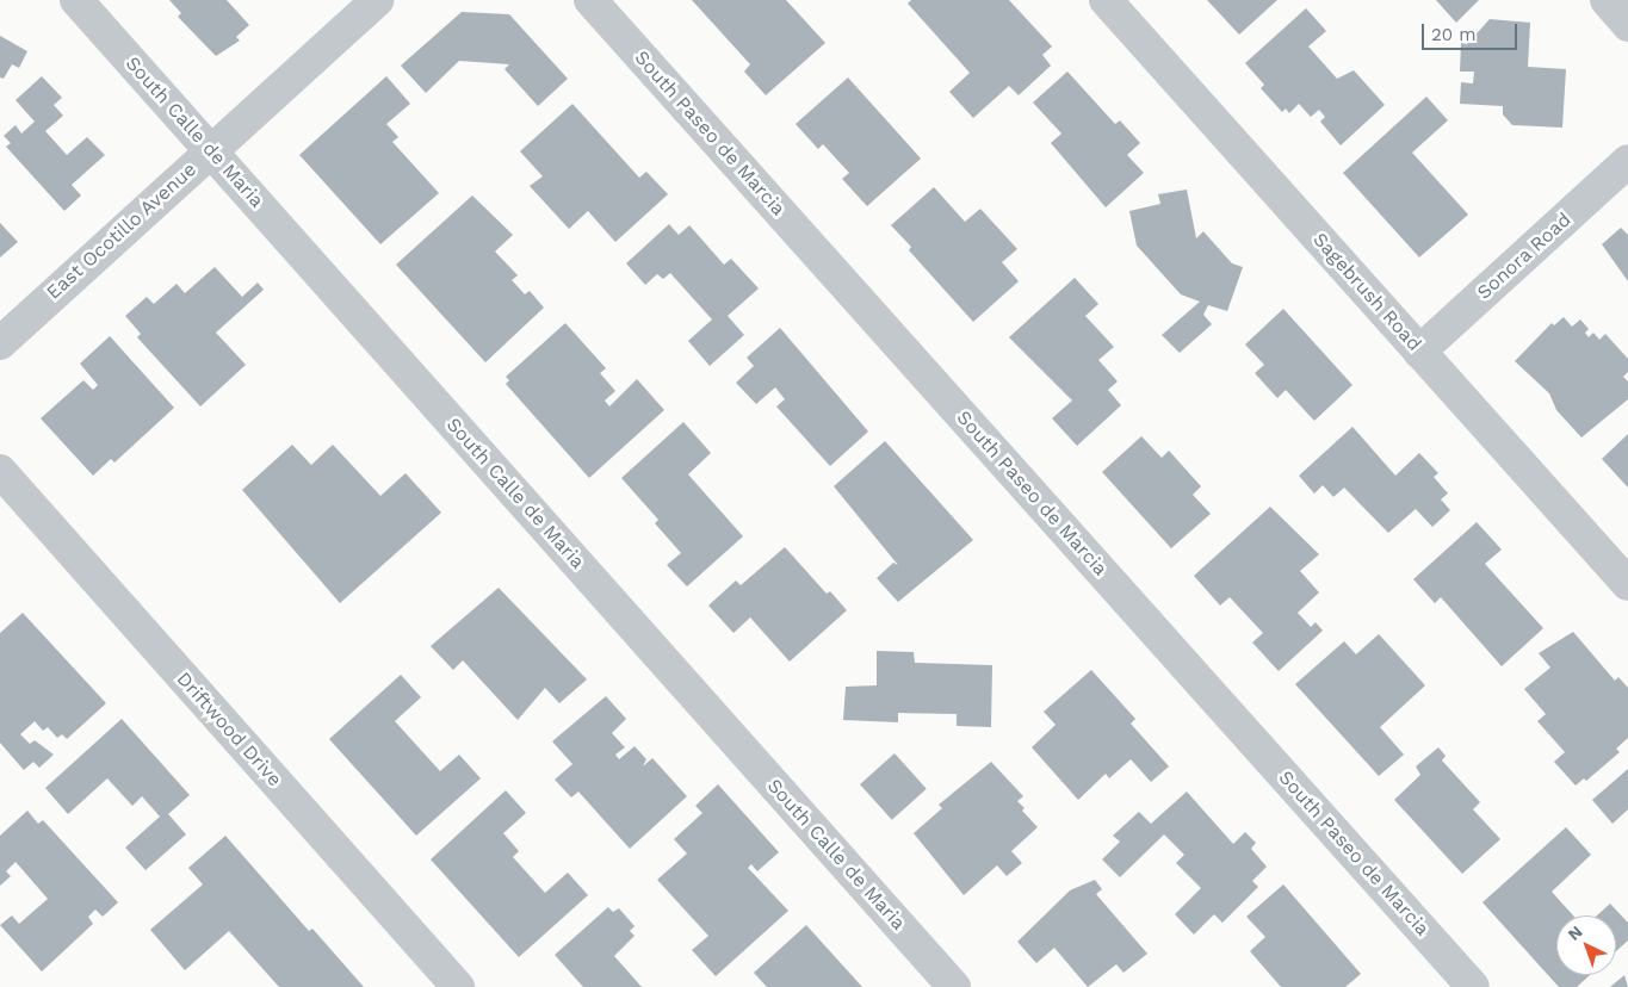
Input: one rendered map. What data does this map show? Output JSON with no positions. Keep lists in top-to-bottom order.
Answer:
{
  "streets": {
    "street": [
      "South Calle de Maria",
      "South Paseo de Marcia",
      "East Ocotillo Avenue",
      "Sonora Road",
      "Sagebrush Road",
      "Driftwood Drive"
    ]
  },
  "crossings": [
    ["South Calle de Maria", "East Ocotillo Avenue"],
    ["Sonora Road", "Sagebrush Road"]
  ],
  "scale_bar": "20 m",
  "north": "top left"
}
